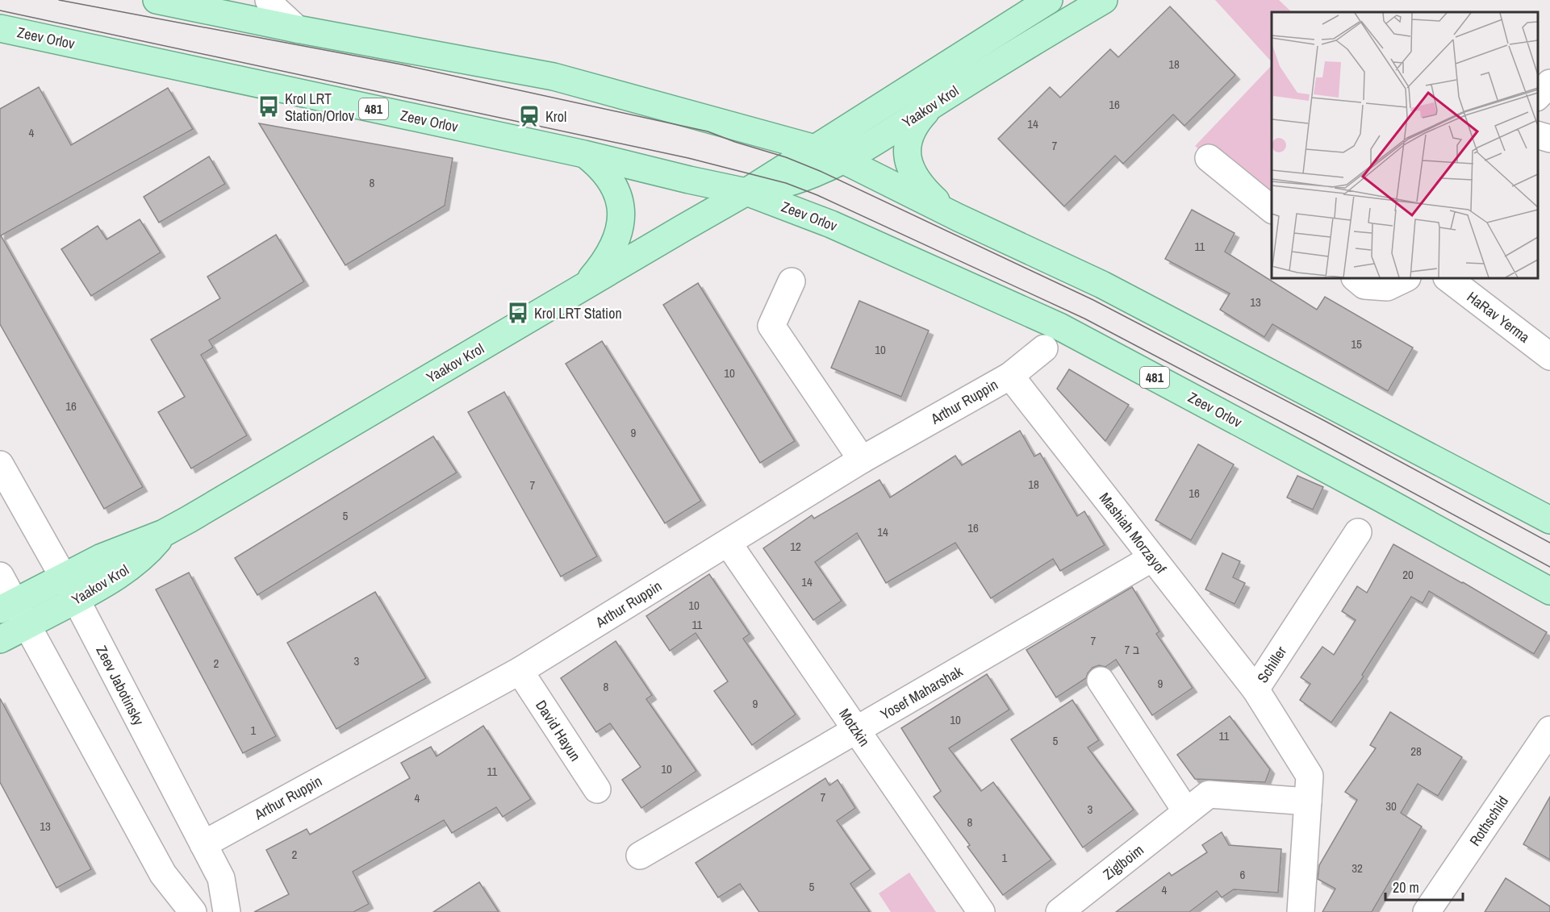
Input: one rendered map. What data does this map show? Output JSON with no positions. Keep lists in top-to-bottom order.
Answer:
{
  "streets": {
    "main road": ["Zeev Orlov", "Yaakov Krol", "481"],
    "street": [
      "HaRav Yerma",
      "Arthur Ruppin",
      "Mashiah Morzayof",
      "Schiller",
      "Zeev Jabotinsky",
      "Yosef Maharshak",
      "Motzkin",
      "David Hayun",
      "Rothschild",
      "Ziglboim"
    ]
  },
  "crossings": [
    ["Zeev Orlov", "Yaakov Krol"],
    ["Yaakov Krol", "Zeev Jabotinsky"],
    ["Arthur Ruppin", "Mashiah Morzayof"],
    ["Arthur Ruppin", "Zeev Jabotinsky"],
    ["Arthur Ruppin", "Motzkin"],
    ["Arthur Ruppin", "David Hayun"],
    ["Mashiah Morzayof", "Schiller"],
    ["Mashiah Morzayof", "Yosef Maharshak"],
    ["Schiller", "Ziglboim"],
    ["Yosef Maharshak", "Motzkin"]
  ],
  "places": {
    "bus stop": ["Krol LRT Station/Orlov", "Krol LRT Station"],
    "station": ["Krol"]
  },
  "house_numbers": [
    "18",
    "16",
    "14",
    "4",
    "7",
    "8",
    "11",
    "13",
    "15",
    "10",
    "10",
    "16",
    "9",
    "18",
    "7",
    "16",
    "5",
    "16",
    "14",
    "12",
    "20",
    "14",
    "10",
    "11",
    "7",
    "7 ב",
    "3",
    "2",
    "9",
    "8",
    "9",
    "10",
    "1",
    "11",
    "5",
    "28",
    "10",
    "11",
    "7",
    "4",
    "30",
    "3",
    "8",
    "13",
    "2",
    "1",
    "32",
    "6",
    "5",
    "4"
  ],
  "scale_bar": "20 m"
}
